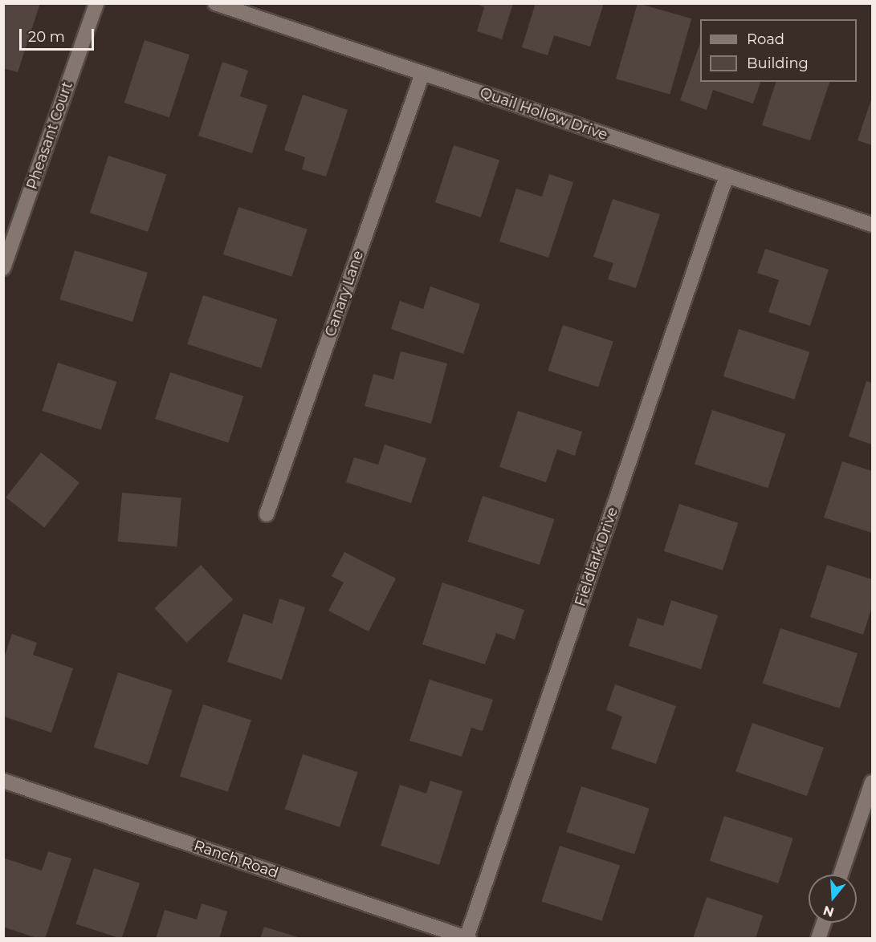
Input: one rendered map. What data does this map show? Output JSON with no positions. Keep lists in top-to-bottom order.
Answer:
{
  "streets": {
    "street": [
      "Quail Hollow Drive",
      "Pheasant Court",
      "Canary Lane",
      "Fieldlark Drive",
      "Ranch Road"
    ]
  },
  "crossings": [
    ["Quail Hollow Drive", "Canary Lane"],
    ["Quail Hollow Drive", "Fieldlark Drive"],
    ["Fieldlark Drive", "Ranch Road"]
  ],
  "legend": ["Road", "Building"],
  "scale_bar": "20 m",
  "north": "bottom"
}
